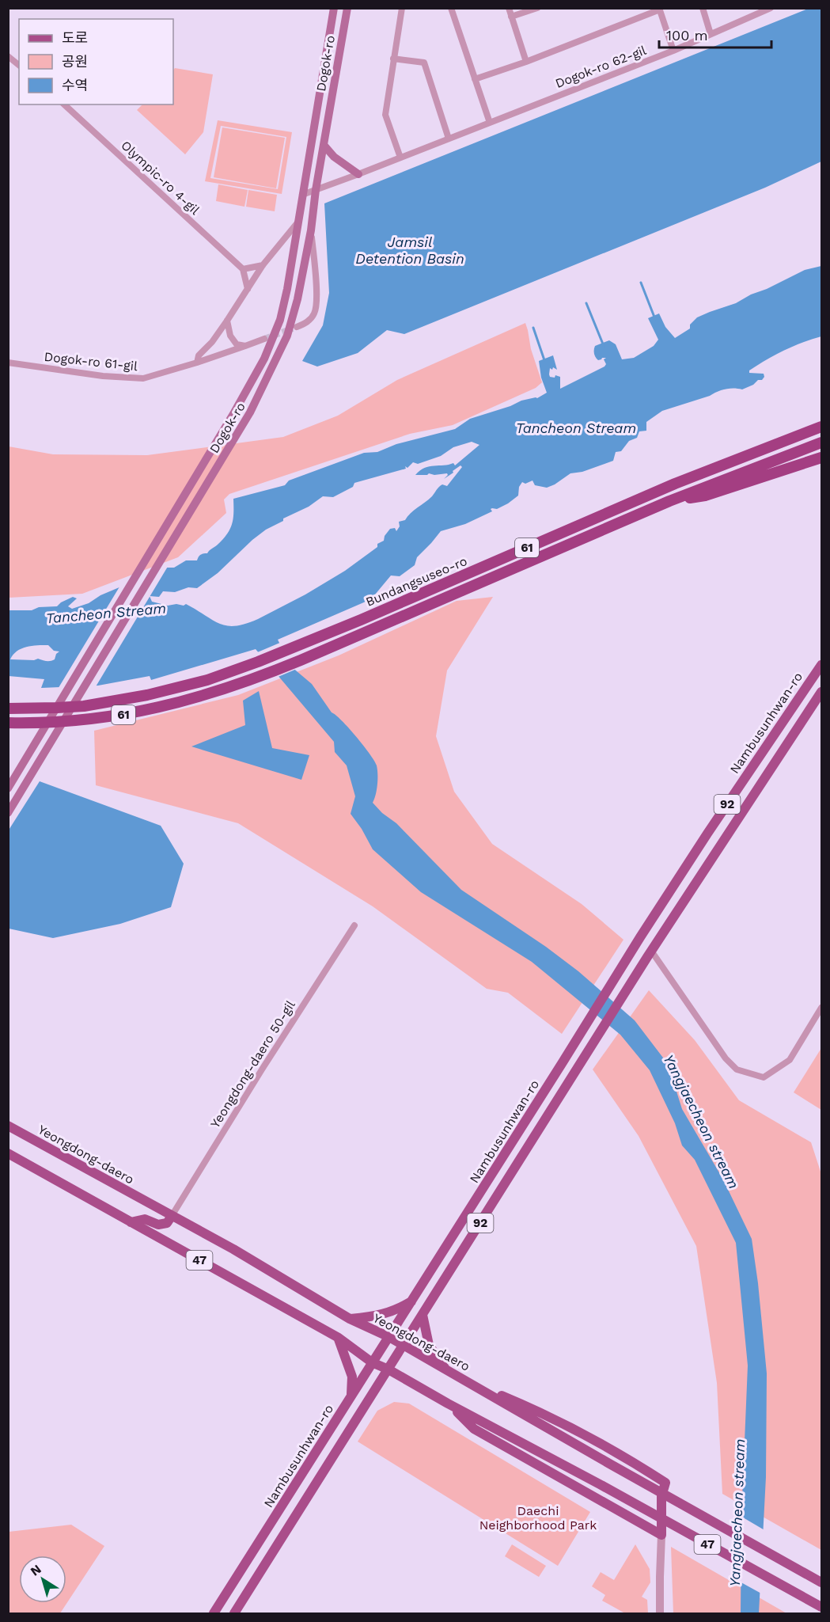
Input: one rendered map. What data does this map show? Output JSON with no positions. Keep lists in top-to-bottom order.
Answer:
{
  "streets": {
    "highway": ["61", "Bundangsuseo-ro"],
    "main road": [
      "Dogok-ro",
      "Nambusunhwan-ro",
      "92",
      "Yeongdong-daero",
      "47"
    ],
    "street": [
      "Dogok-ro 62-gil",
      "Olympic-ro 4-gil",
      "Dogok-ro 61-gil",
      "Yeongdong-daero 50-gil"
    ]
  },
  "crossings": [
    ["Dogok-ro", "Dogok-ro 62-gil"],
    ["Nambusunhwan-ro", "Yeongdong-daero"],
    ["Nambusunhwan-ro", "47"],
    ["92", "Yeongdong-daero"],
    ["92", "47"],
    ["Yeongdong-daero 50-gil", "Yeongdong-daero"]
  ],
  "water": ["Jamsil Detention Basin", "Tancheon Stream", "Yangjaecheon stream"],
  "parks": ["Daechi Neighborhood Park"],
  "legend": ["도로", "공원", "수역"],
  "scale_bar": "100 m",
  "north": "top left"
}
